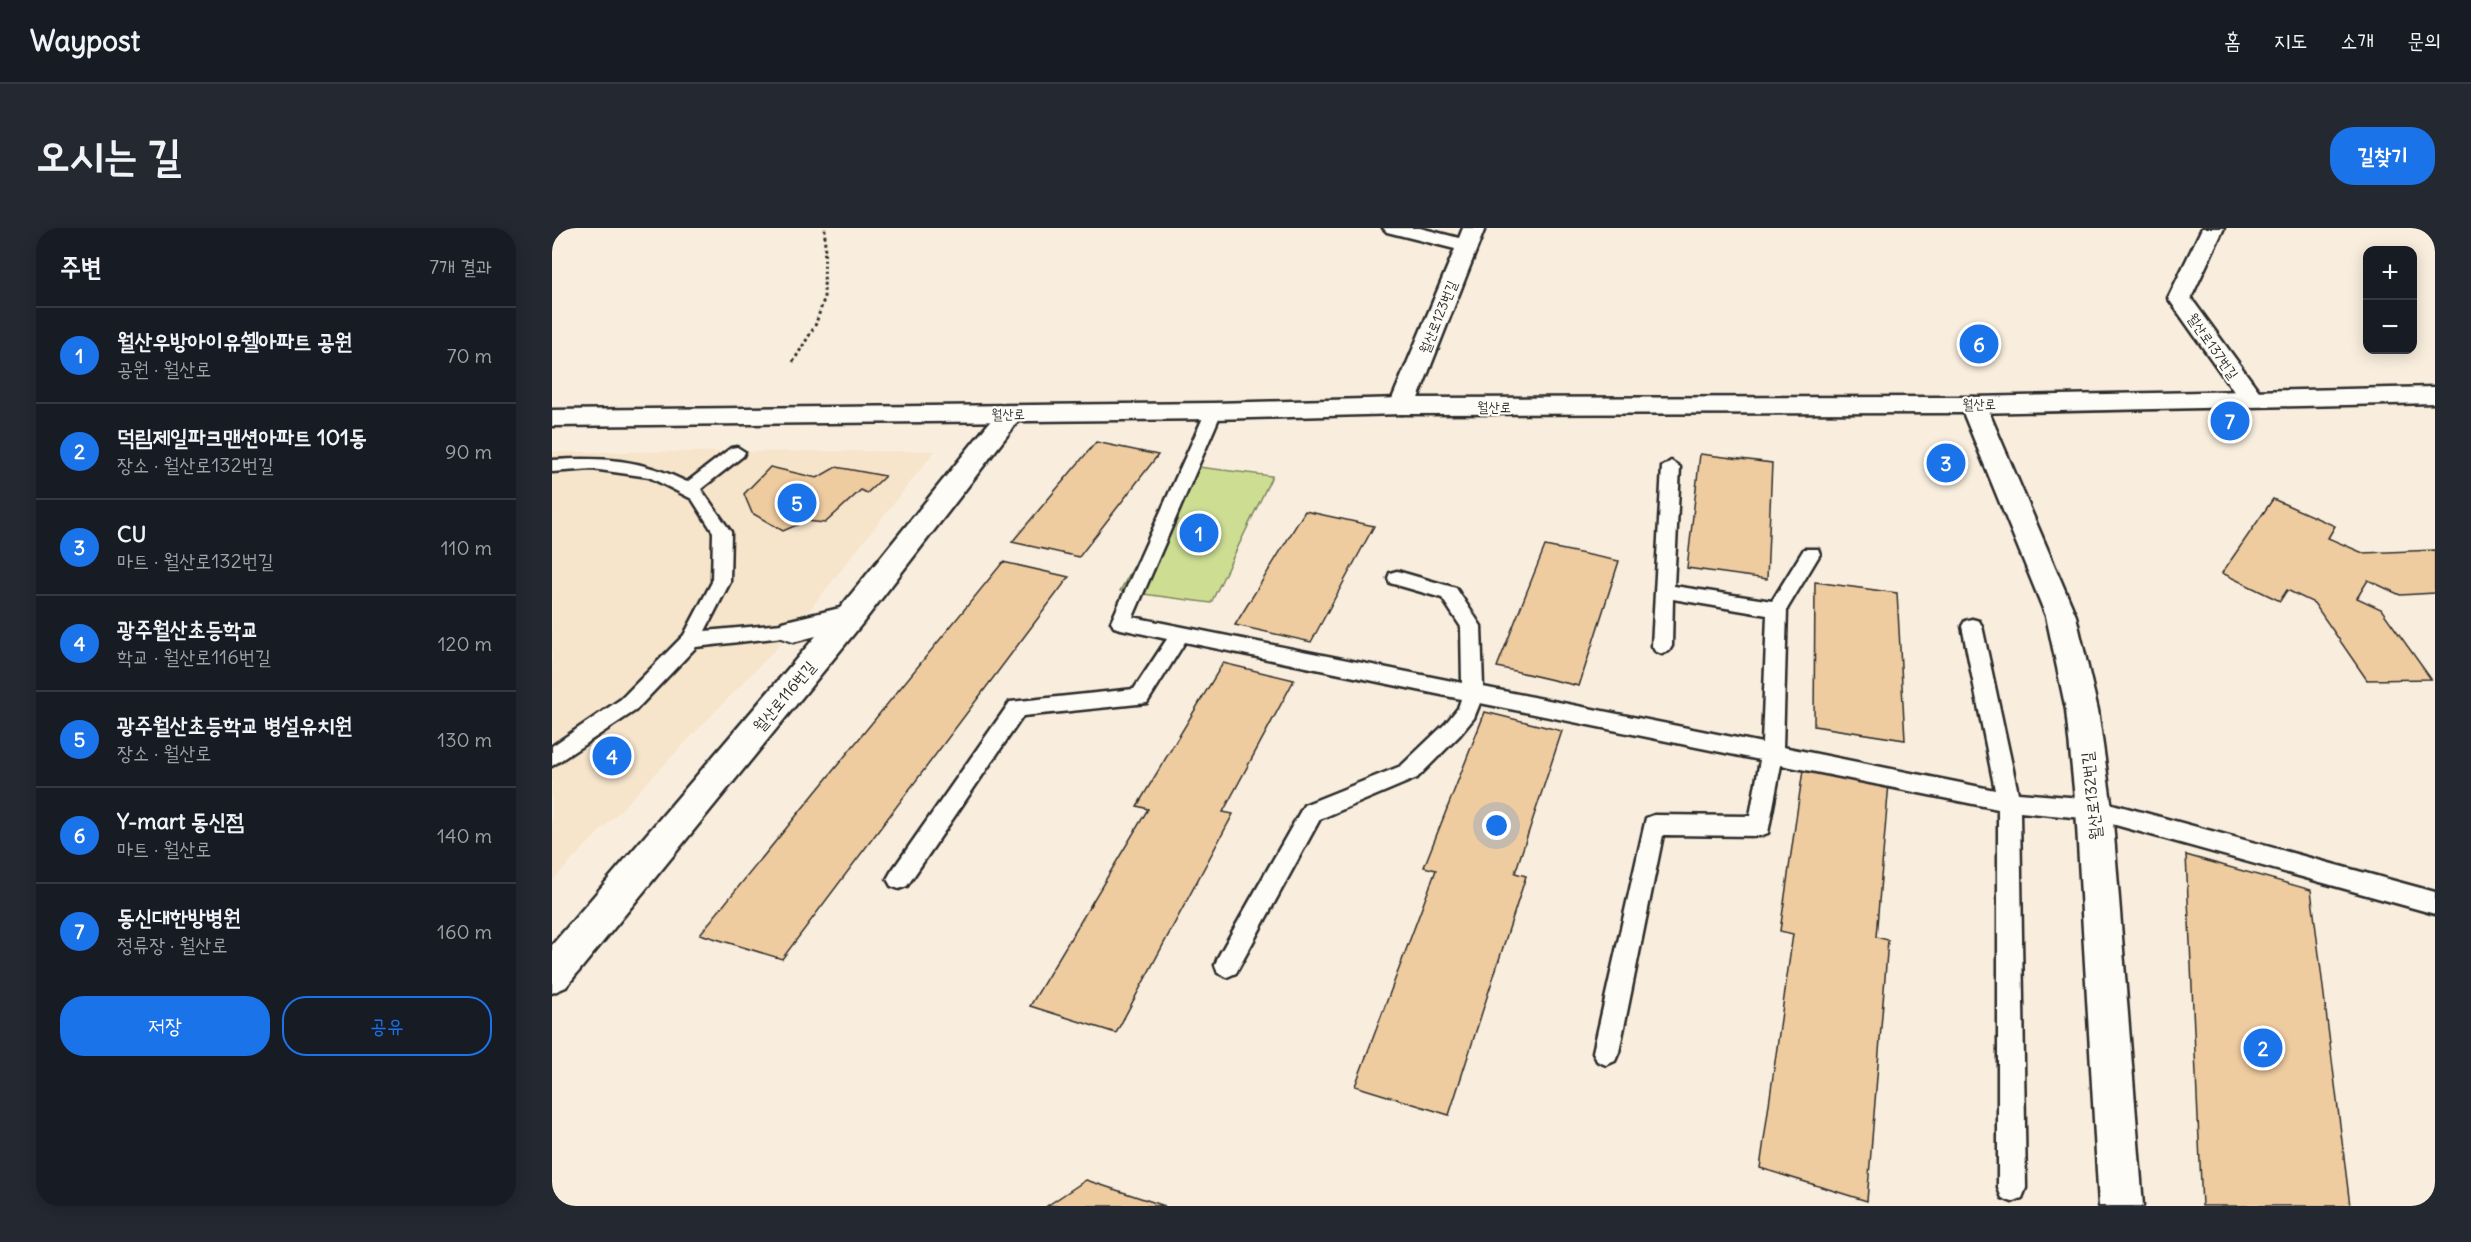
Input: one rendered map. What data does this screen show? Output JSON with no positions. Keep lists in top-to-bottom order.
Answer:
{
  "streets": {
    "street": [
      "월산로123번길",
      "월산로137번길",
      "월산로",
      "월산로116번길",
      "월산로132번길"
    ]
  },
  "crossings": [
    ["월산로123번길", "월산로"],
    ["월산로137번길", "월산로"],
    ["월산로", "월산로116번길"],
    ["월산로", "월산로132번길"]
  ],
  "page": {
    "header": "Waypost",
    "nav": [
      "홈",
      "지도",
      "소개",
      "문의"
    ],
    "buttons": [
      "길찾기",
      ["저장", "공유"]
    ],
    "title": "오시는 길",
    "heading": ["주변", "7개 결과"],
    "map_buttons": ["+", "−"],
    "list": [
      {
        "mark": "1",
        "name": "월산우방아이유쉘아파트 공원",
        "note": "공원 · 월산로",
        "value": "70 m"
      },
      {
        "mark": "2",
        "name": "덕림제일파크맨션아파트 101동",
        "note": "장소 · 월산로132번길",
        "value": "90 m"
      },
      {
        "mark": "3",
        "name": "CU",
        "note": "마트 · 월산로132번길",
        "value": "110 m"
      },
      {
        "mark": "4",
        "name": "광주월산초등학교",
        "note": "학교 · 월산로116번길",
        "value": "120 m"
      },
      {
        "mark": "5",
        "name": "광주월산초등학교 병설유치원",
        "note": "장소 · 월산로",
        "value": "130 m"
      },
      {
        "mark": "6",
        "name": "Y-mart 동신점",
        "note": "마트 · 월산로",
        "value": "140 m"
      },
      {
        "mark": "7",
        "name": "동신대한방병원",
        "note": "정류장 · 월산로",
        "value": "160 m"
      }
    ],
    "pins": [
      "6",
      "7",
      "3",
      "5",
      "1",
      "4",
      "2"
    ]
  }
}
